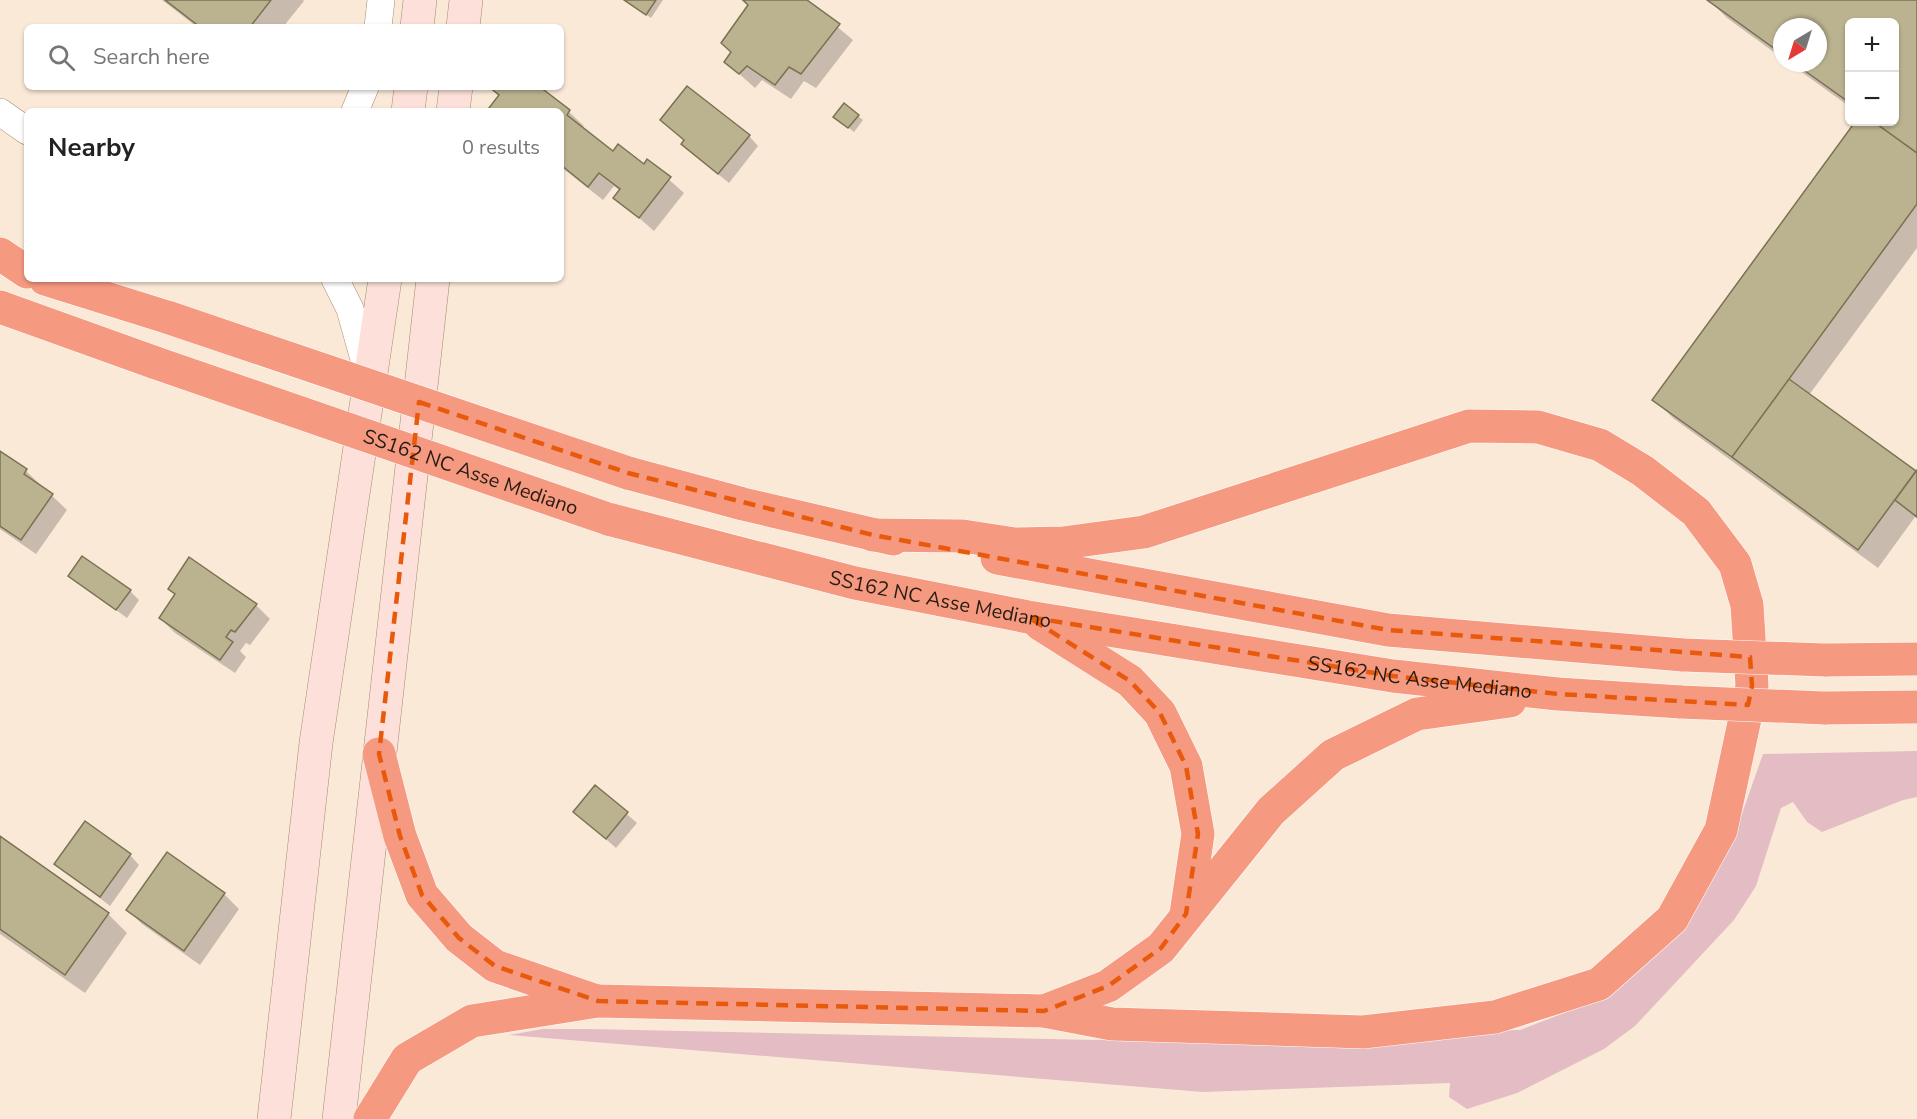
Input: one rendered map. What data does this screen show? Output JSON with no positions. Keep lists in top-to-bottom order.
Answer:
{
  "streets": {
    "highway": ["SS162 NC Asse Mediano"]
  },
  "north": "bottom left",
  "page": {
    "map_buttons": ["+", "−"],
    "search": "Search here",
    "heading": ["Nearby", "0 results"]
  }
}
